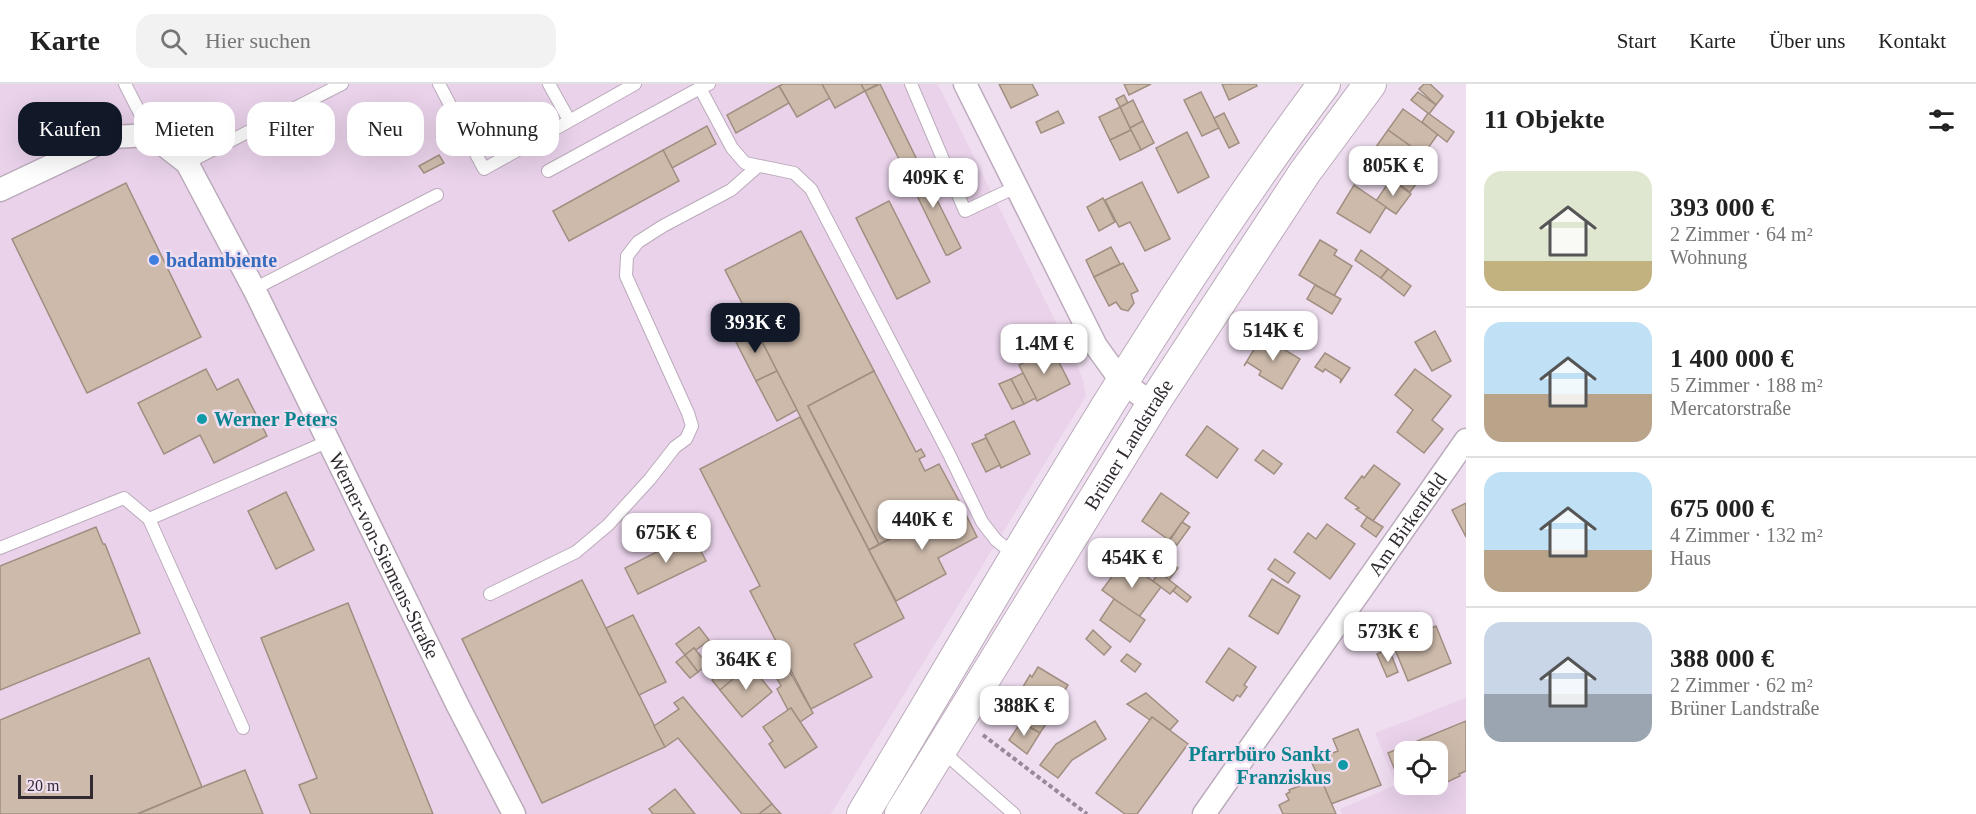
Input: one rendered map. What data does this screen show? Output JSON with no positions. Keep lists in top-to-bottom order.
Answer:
{
  "streets": {
    "main road": ["Brüner Landstraße"],
    "street": ["Am Birkenfeld", "Werner-von-Siemens-Straße"]
  },
  "places": ["badambiente", "Werner Peters", "Pfarrbüro Sankt Franziskus"],
  "scale_bar": "20 m",
  "page": {
    "header": "Karte",
    "search": "Hier suchen",
    "nav": [
      "Start",
      "Karte",
      "Über uns",
      "Kontakt"
    ],
    "heading": "11 Objekte",
    "chip": [
      "Kaufen",
      "Mieten",
      "Filter",
      "Neu",
      "Wohnung"
    ],
    "price": [
      "805K €",
      "409K €",
      "393K €",
      "514K €",
      "1.4M €",
      "440K €",
      "675K €",
      "454K €",
      "573K €",
      "364K €",
      "388K €"
    ],
    "list": [
      {
        "name": "393 000 €",
        "note": "2 Zimmer · 64 m² · Wohnung"
      },
      {
        "name": "1 400 000 €",
        "note": "5 Zimmer · 188 m² · Mercatorstraße"
      },
      {
        "name": "675 000 €",
        "note": "4 Zimmer · 132 m² · Haus"
      },
      {
        "name": "388 000 €",
        "note": "2 Zimmer · 62 m² · Brüner Landstraße"
      }
    ],
    "scale": "20 m"
  }
}
